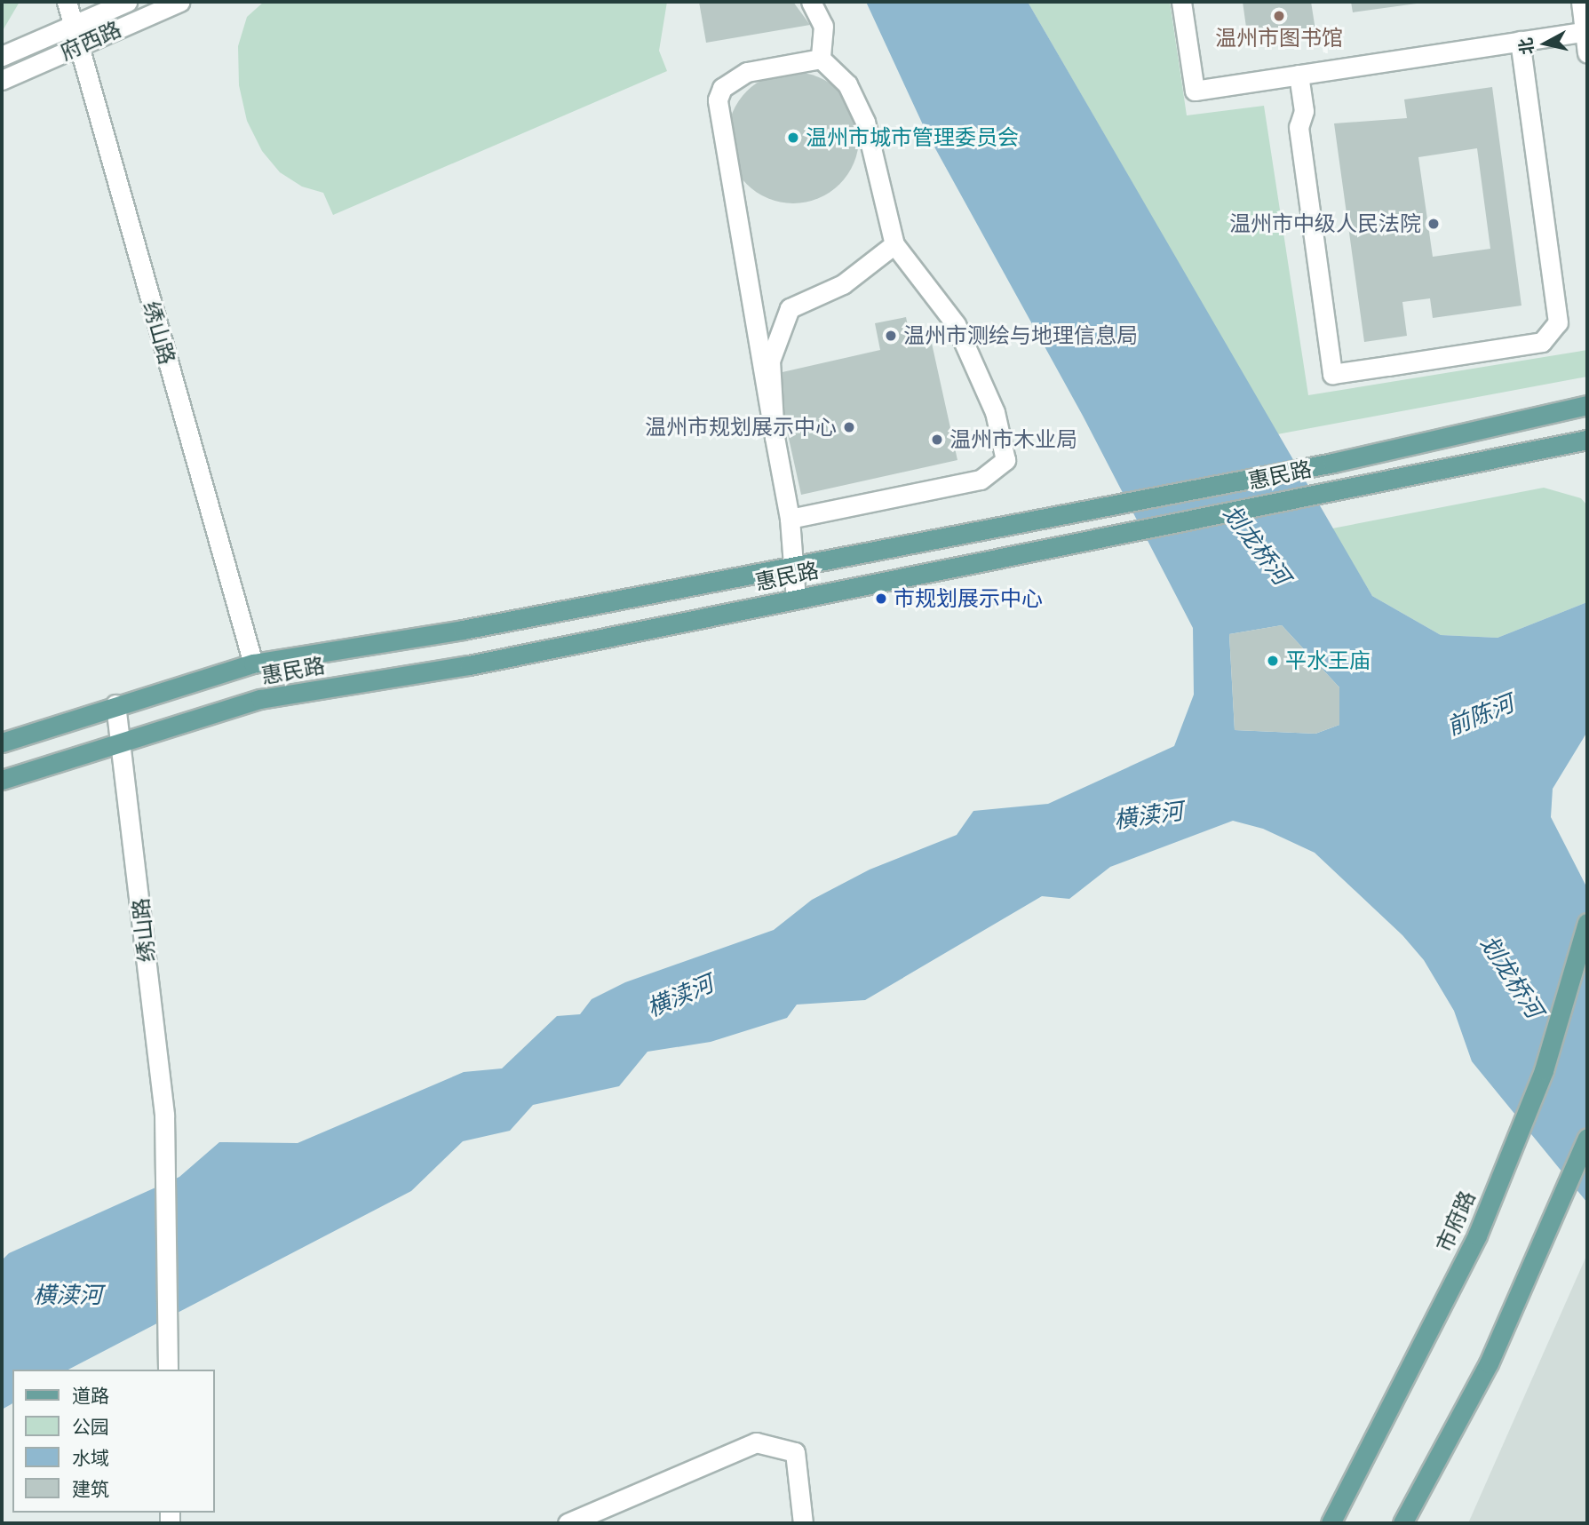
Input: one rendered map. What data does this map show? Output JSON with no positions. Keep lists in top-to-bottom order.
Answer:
{
  "streets": {
    "main road": ["惠民路", "市府路"],
    "street": ["府西路", "绣山路"]
  },
  "crossings": [
    ["府西路", "绣山路"],
    ["绣山路", "惠民路"]
  ],
  "water": ["划龙桥河", "前陈河", "横渎河"],
  "places": [
    "温州市图书馆",
    "温州市城市管理委员会",
    "温州市中级人民法院",
    "温州市测绘与地理信息局",
    "温州市规划展示中心",
    "温州市木业局",
    "市规划展示中心",
    "平水王庙"
  ],
  "legend": [
    "道路",
    "公园",
    "水域",
    "建筑"
  ],
  "north": "left"
}
